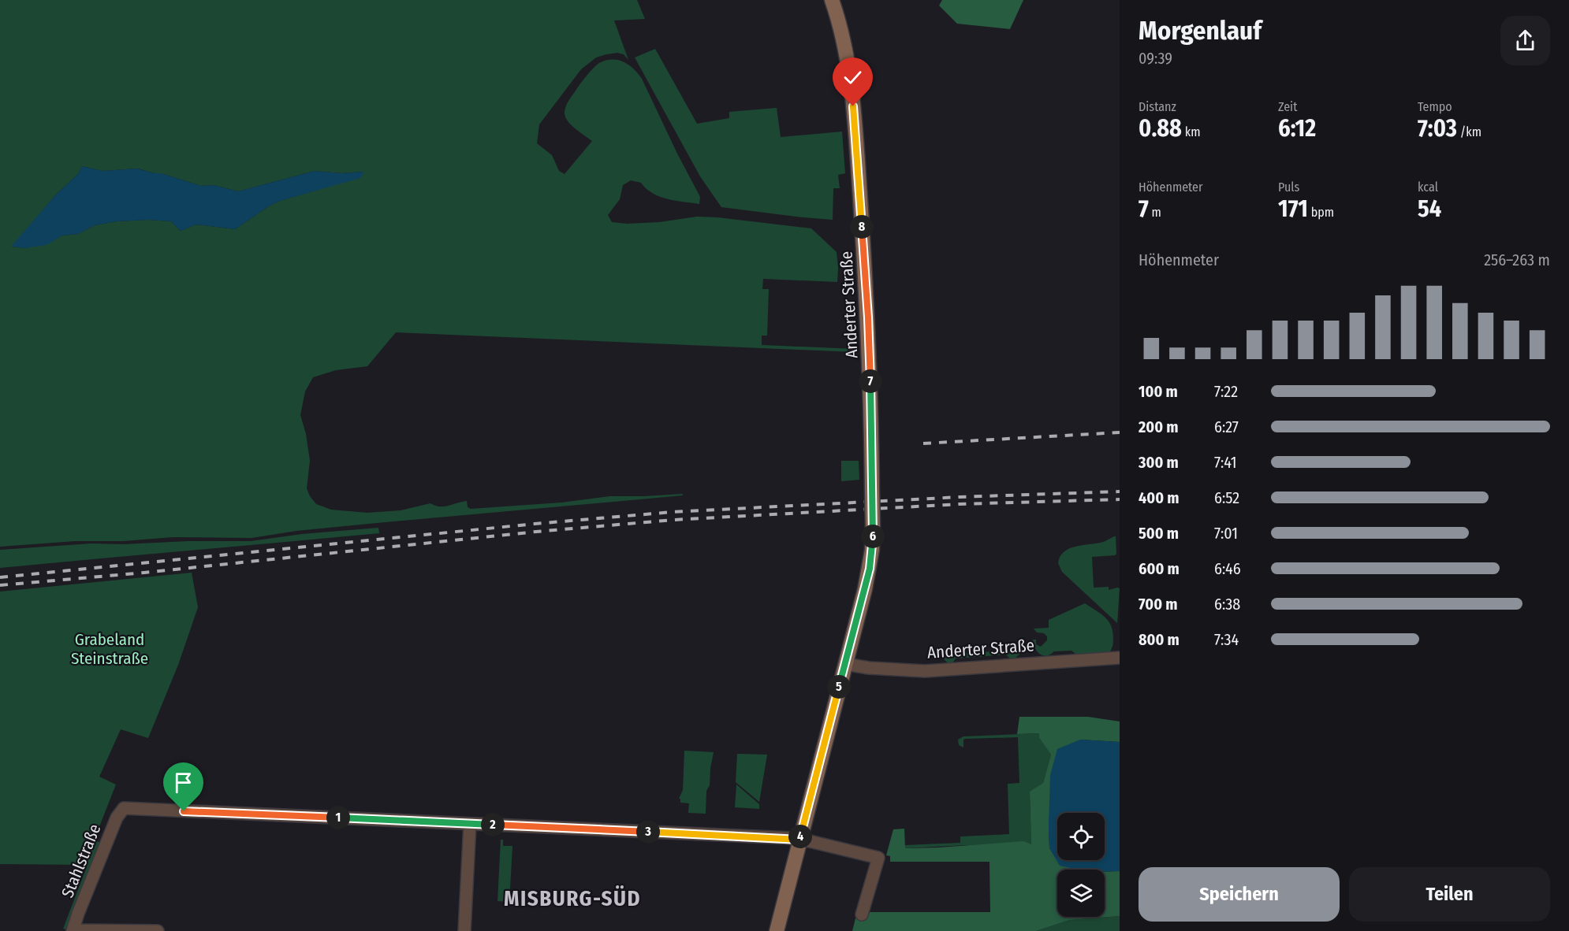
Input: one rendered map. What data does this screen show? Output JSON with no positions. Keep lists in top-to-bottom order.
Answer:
{
  "streets": {
    "main road": ["Anderter Straße"],
    "street": ["Stahlstraße"]
  },
  "districts": ["MISBURG-SÜD"],
  "parks": ["Grabeland Steinstraße"],
  "page": {
    "heading": ["Morgenlauf", "09:39"],
    "stats": [
      ["Distanz", "0.88 km"],
      ["Zeit", "6:12"],
      ["Tempo", "7:03 /km"],
      ["Höhenmeter", "7 m"],
      ["Puls", "171 bpm"],
      ["kcal", "54"]
    ],
    "pins": [
      "8",
      "7",
      "6",
      "5",
      "1",
      "2",
      "3",
      "4"
    ],
    "chart": ["Höhenmeter", "256–263 m"],
    "list": [
      {
        "name": "100 m",
        "note": "7:22"
      },
      {
        "name": "200 m",
        "note": "6:27"
      },
      {
        "name": "300 m",
        "note": "7:41"
      },
      {
        "name": "400 m",
        "note": "6:52"
      },
      {
        "name": "500 m",
        "note": "7:01"
      },
      {
        "name": "600 m",
        "note": "6:46"
      },
      {
        "name": "700 m",
        "note": "6:38"
      },
      {
        "name": "800 m",
        "note": "7:34"
      }
    ],
    "buttons": ["Speichern", "Teilen"]
  }
}
